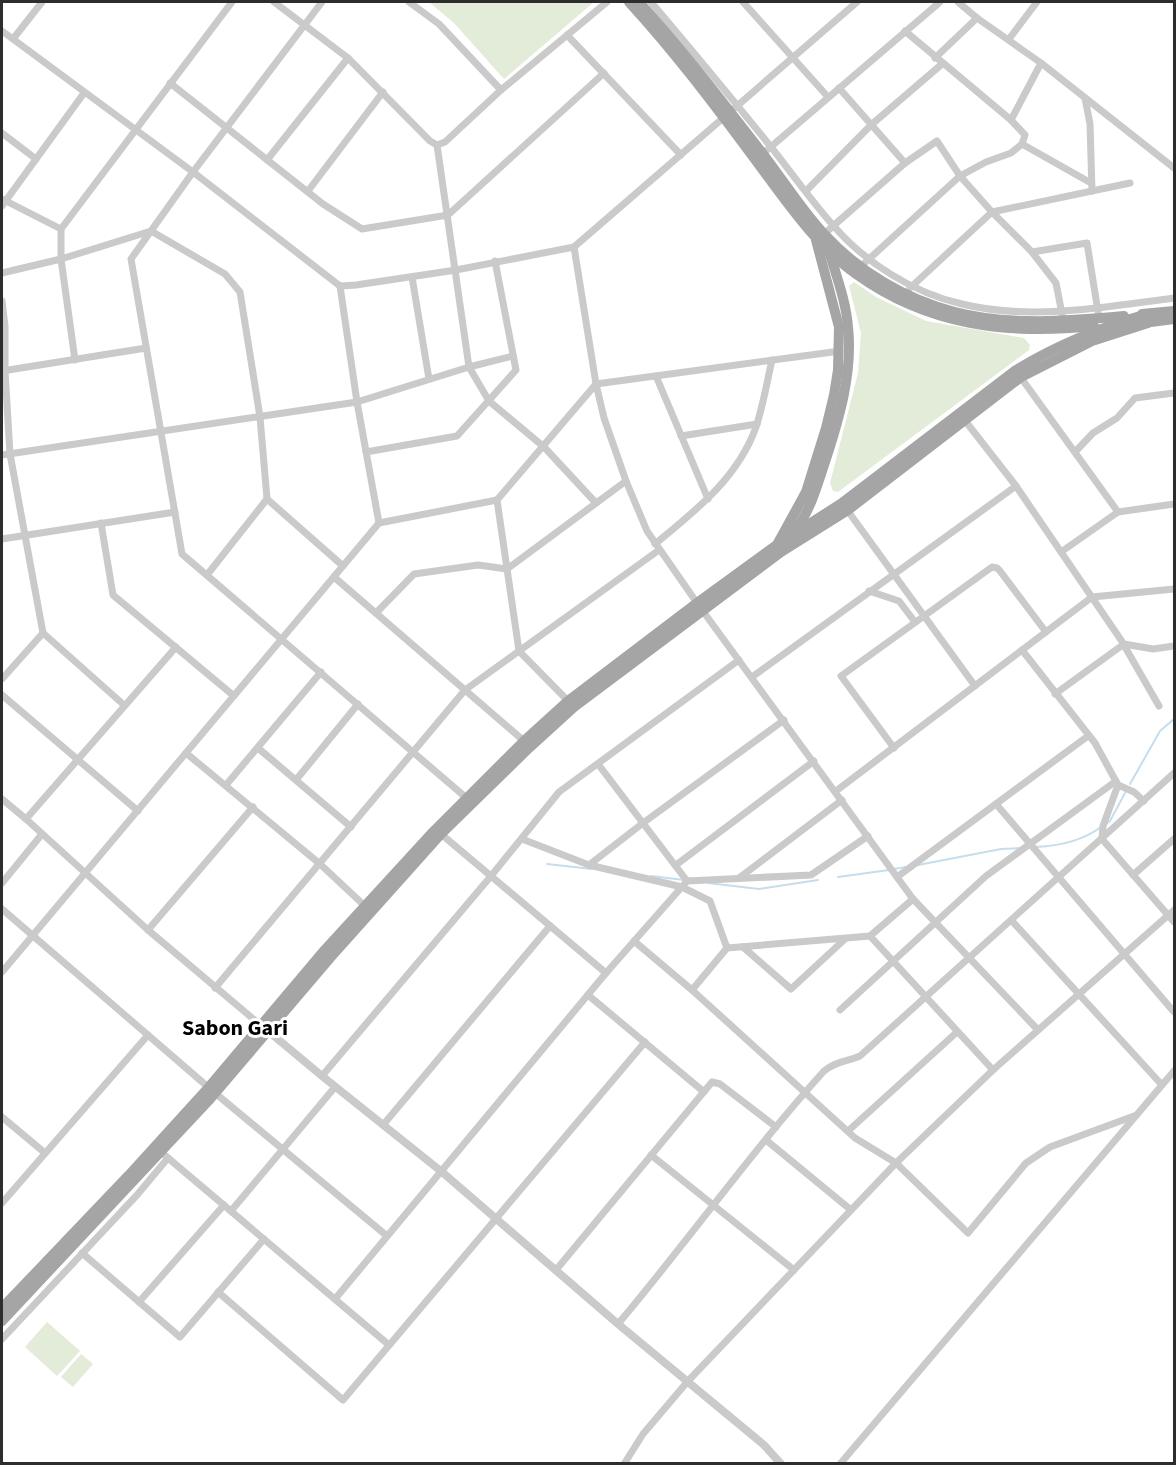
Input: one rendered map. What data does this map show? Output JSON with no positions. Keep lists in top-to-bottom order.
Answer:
{
  "districts": ["Sabon Gari"]
}
